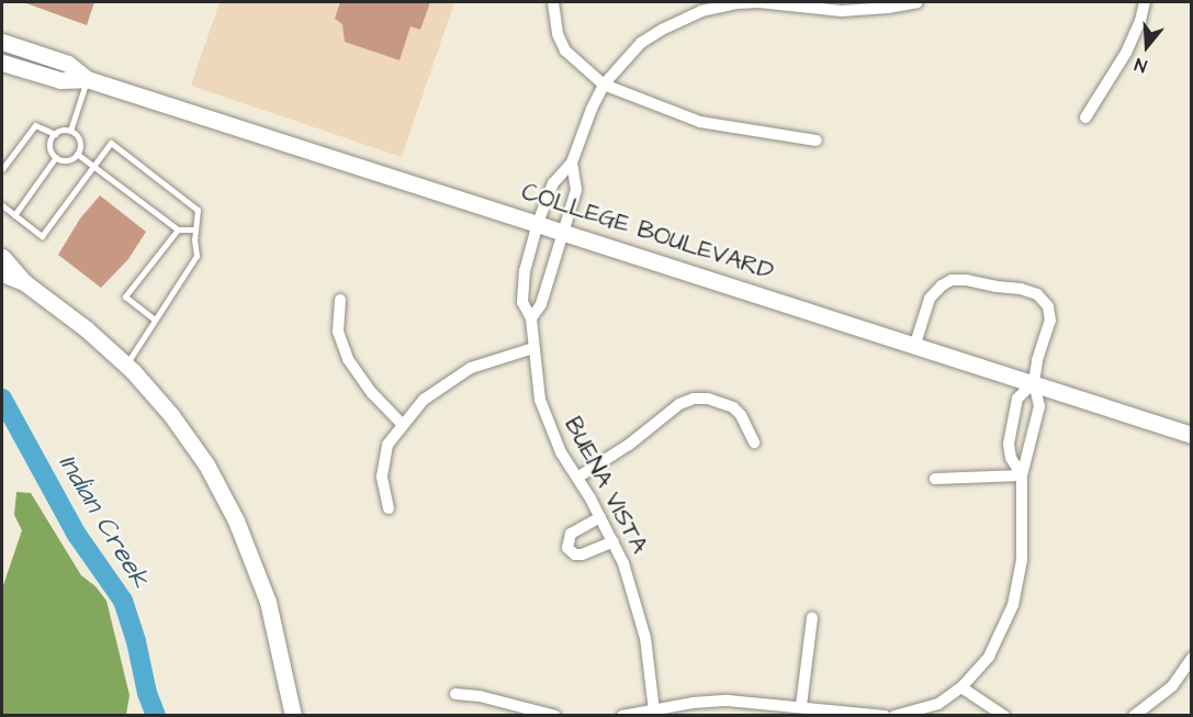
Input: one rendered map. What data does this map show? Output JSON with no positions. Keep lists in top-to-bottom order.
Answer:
{
  "streets": {
    "main road": ["COLLEGE BOULEVARD"],
    "street": ["BUENA VISTA"]
  },
  "crossings": [
    ["COLLEGE BOULEVARD", "BUENA VISTA"]
  ],
  "water": ["Indian Creek"],
  "north": "bottom"
}
